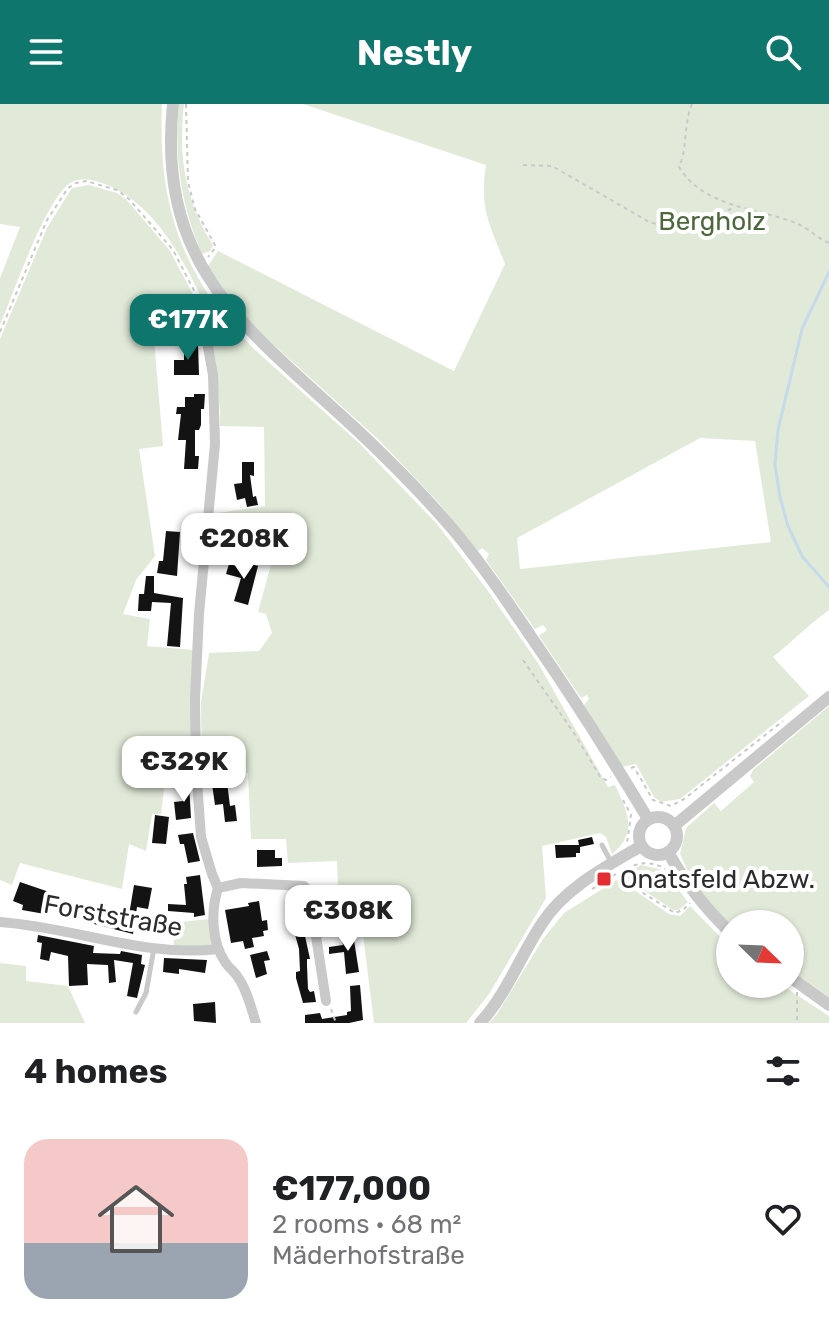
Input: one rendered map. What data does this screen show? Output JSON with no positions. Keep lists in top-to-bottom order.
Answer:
{
  "streets": {
    "street": ["Forststraße"]
  },
  "parks": ["Bergholz"],
  "places": {
    "transit": ["Onatsfeld Abzw."]
  },
  "north": "bottom right",
  "page": {
    "header": "Nestly",
    "price": [
      "€177K",
      "€208K",
      "€329K",
      "€308K"
    ],
    "heading": "4 homes",
    "list": [
      {
        "name": "€177,000",
        "note": "2 rooms · 68 m² · Mäderhofstraße"
      }
    ]
  }
}
